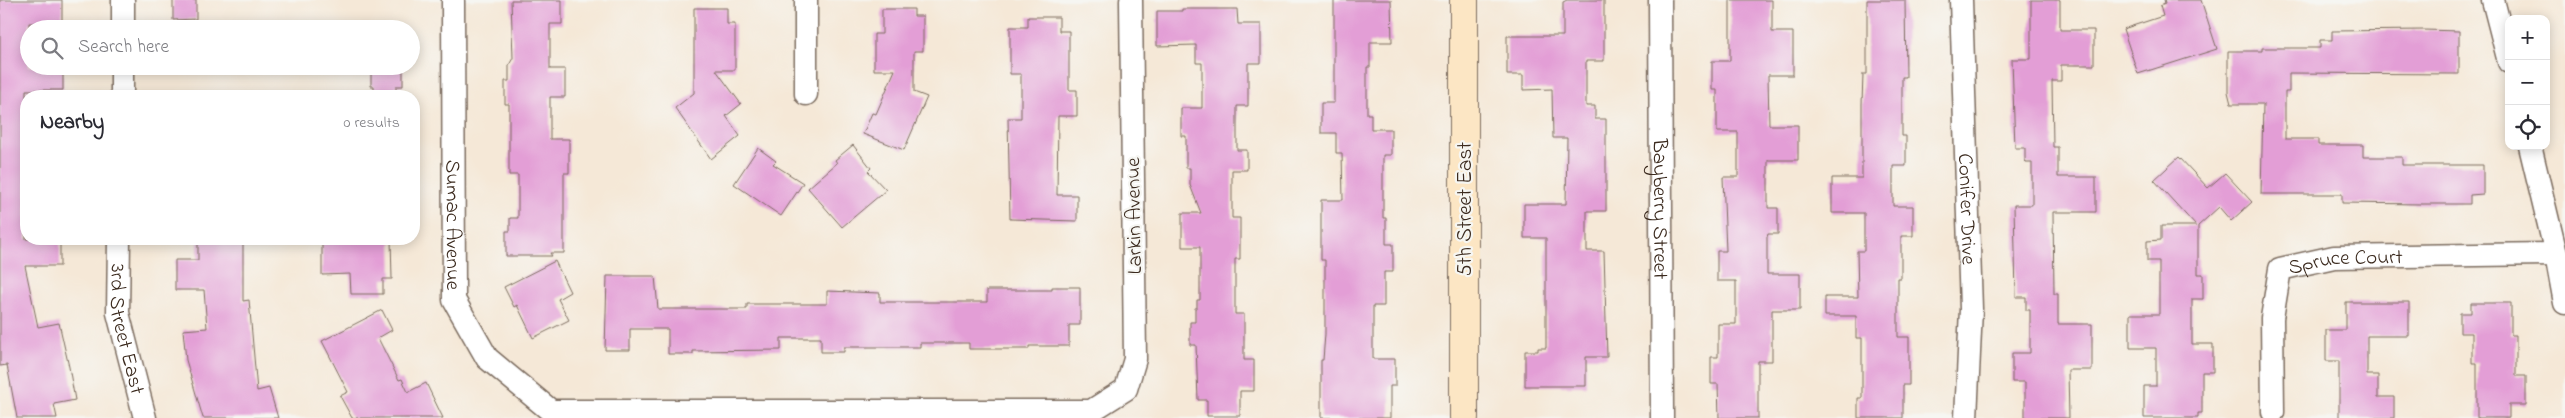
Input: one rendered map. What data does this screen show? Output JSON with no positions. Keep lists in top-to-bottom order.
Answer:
{
  "streets": {
    "street": [
      "5th Street East",
      "Bayberry Street",
      "Conifer Drive",
      "Larkin Avenue",
      "Sumac Avenue",
      "Spruce Court",
      "3rd Street East"
    ]
  },
  "crossings": [
    ["Larkin Avenue", "Sumac Avenue"]
  ],
  "page": {
    "map_buttons": ["+", "−"],
    "search": "Search here",
    "heading": ["Nearby", "0 results"]
  }
}
